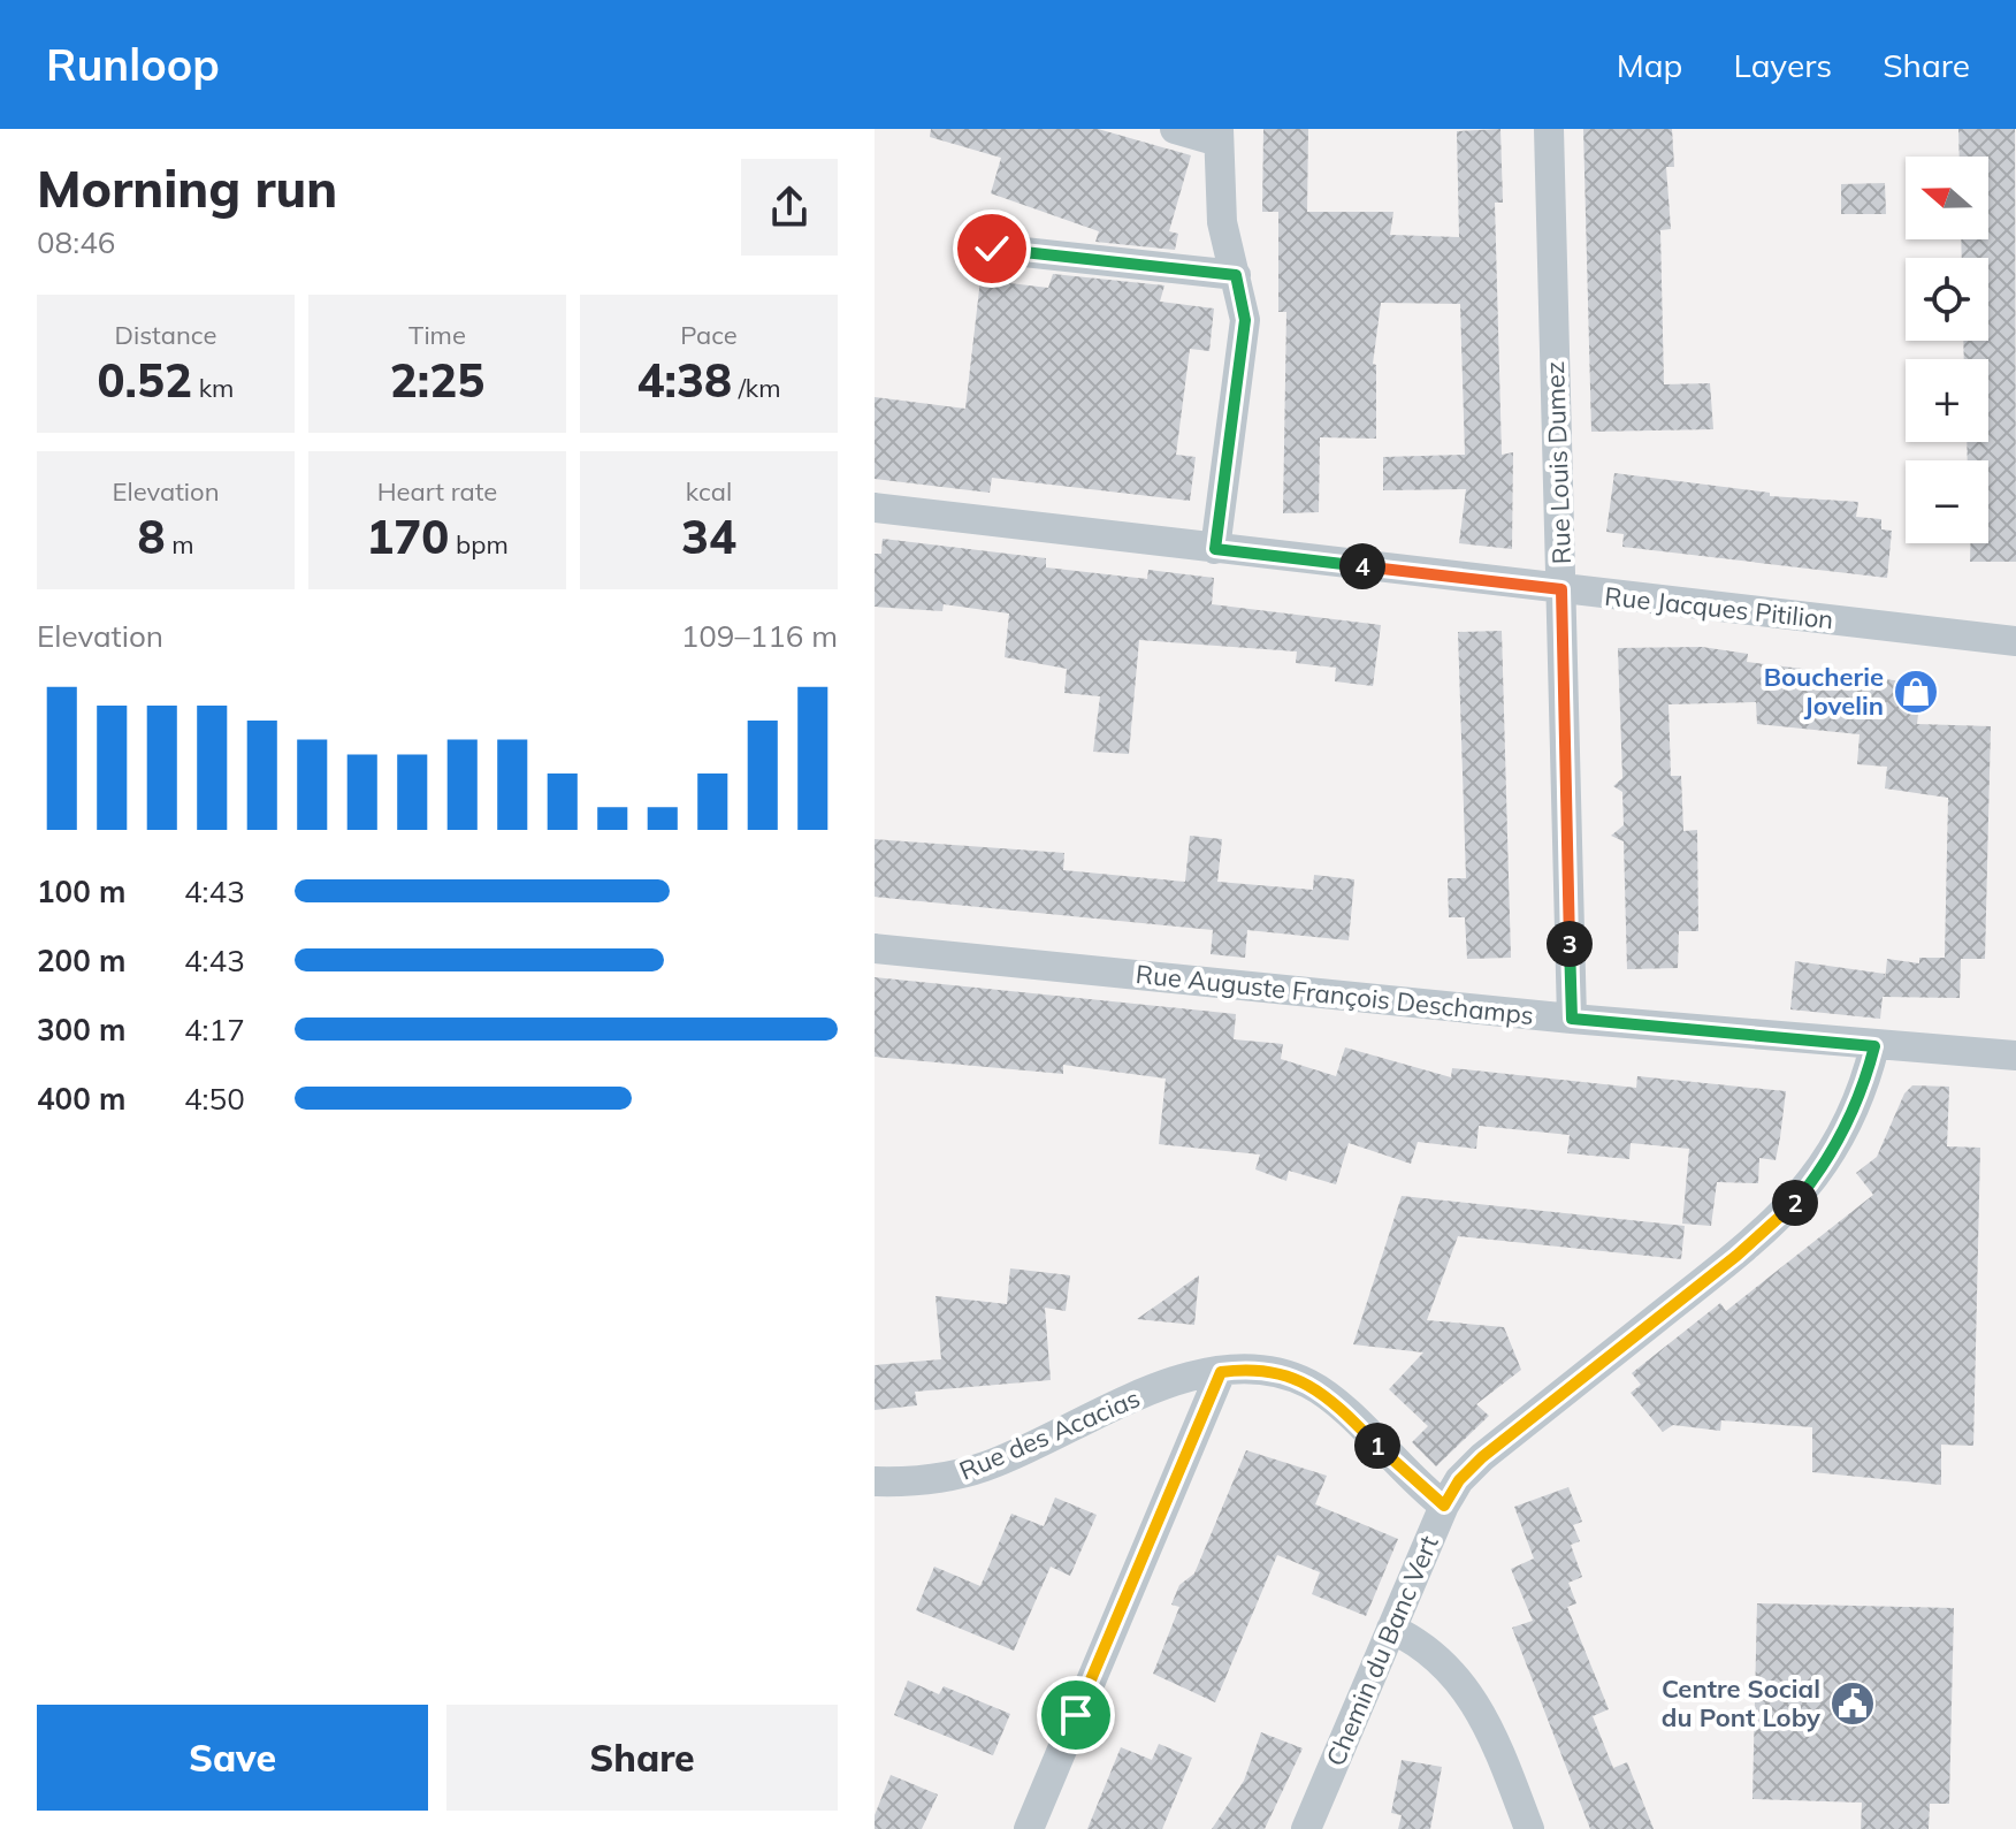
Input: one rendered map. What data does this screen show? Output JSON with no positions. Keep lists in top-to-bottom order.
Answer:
{
  "streets": {
    "street": [
      "Rue Louis Dumez",
      "Rue Jacques Pitilion",
      "Rue Auguste François Deschamps",
      "Rue des Acacias",
      "Chemin du Banc Vert"
    ]
  },
  "crossings": [
    ["Rue Louis Dumez", "Rue Jacques Pitilion"],
    ["Rue Louis Dumez", "Rue Auguste François Deschamps"],
    ["Rue Auguste François Deschamps", "Chemin du Banc Vert"],
    ["Rue des Acacias", "Chemin du Banc Vert"]
  ],
  "places": {
    "shop": ["Boucherie Jovelin"],
    "public building": ["Centre Social du Pont Loby"]
  },
  "north": "left",
  "page": {
    "header": "Runloop",
    "nav": ["Map", "Layers", "Share"],
    "heading": ["Morning run", "08:46"],
    "map_buttons": ["+", "−"],
    "stats": [
      ["Distance", "0.52 km"],
      ["Time", "2:25"],
      ["Pace", "4:38 /km"],
      ["Elevation", "8 m"],
      ["Heart rate", "170 bpm"],
      ["kcal", "34"]
    ],
    "pins": [
      "4",
      "3",
      "2",
      "1"
    ],
    "chart": ["Elevation", "109–116 m"],
    "list": [
      {
        "name": "100 m",
        "note": "4:43"
      },
      {
        "name": "200 m",
        "note": "4:43"
      },
      {
        "name": "300 m",
        "note": "4:17"
      },
      {
        "name": "400 m",
        "note": "4:50"
      }
    ],
    "buttons": ["Save", "Share"]
  }
}
